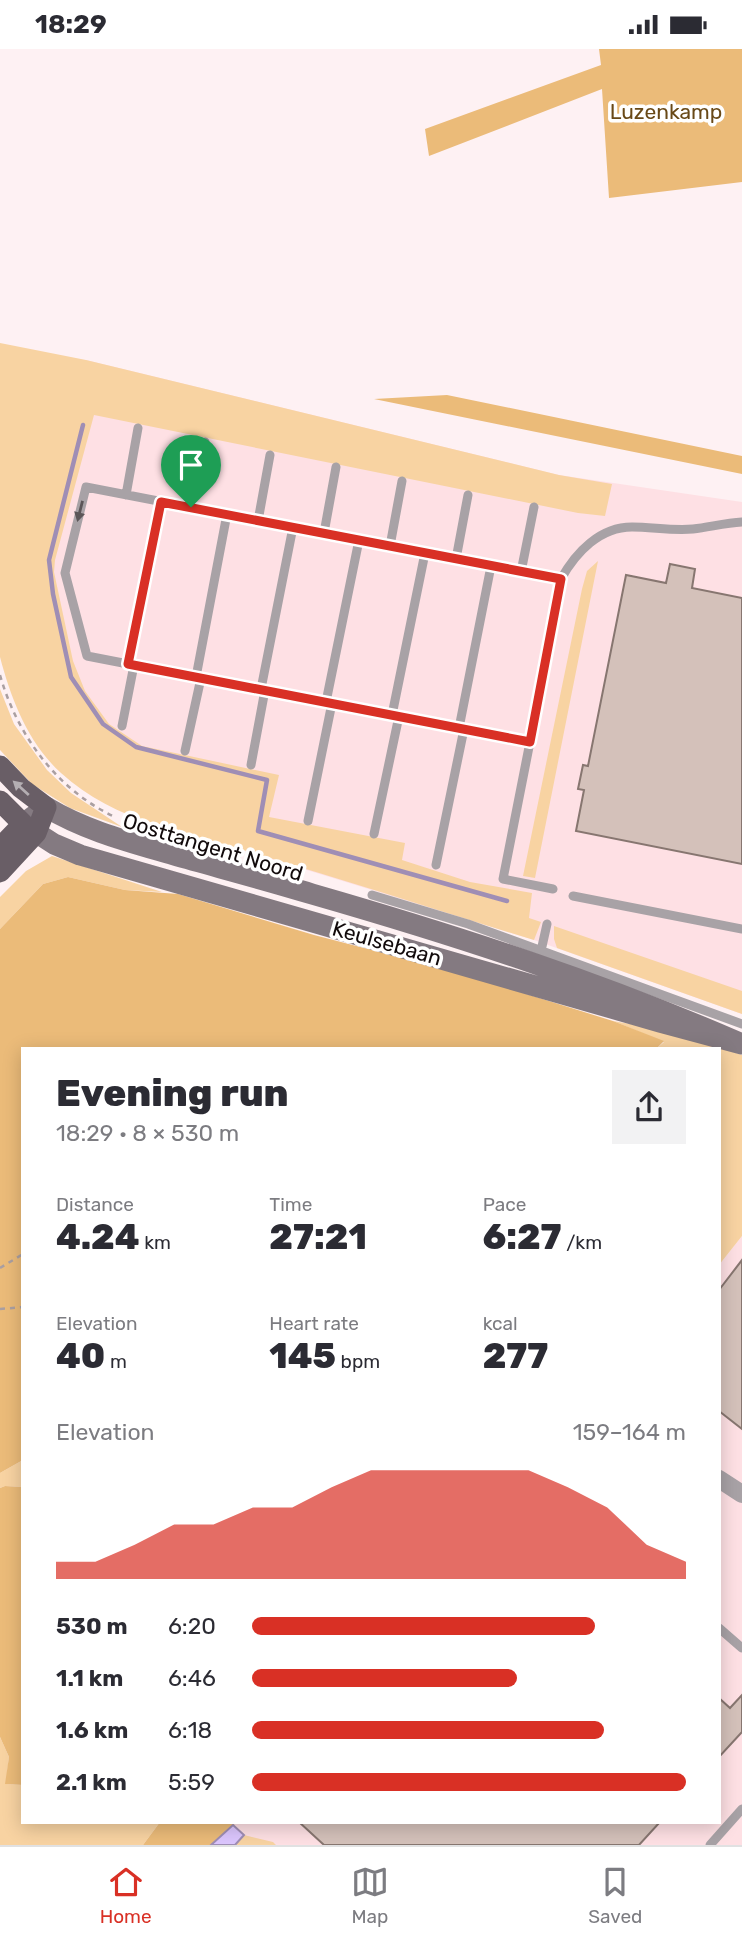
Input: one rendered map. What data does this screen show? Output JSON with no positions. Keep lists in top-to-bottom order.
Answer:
{
  "streets": {
    "main road": ["Keulsebaan"],
    "path": ["Oosttangent Noord"]
  },
  "parks": ["Luzenkamp"],
  "page": {
    "status": "18:29",
    "heading": ["Evening run", "18:29 · 8 × 530 m"],
    "stats": [
      ["Distance", "4.24 km"],
      ["Time", "27:21"],
      ["Pace", "6:27 /km"],
      ["Elevation", "40 m"],
      ["Heart rate", "145 bpm"],
      ["kcal", "277"]
    ],
    "chart": ["Elevation", "159–164 m"],
    "list": [
      {
        "name": "530 m",
        "note": "6:20"
      },
      {
        "name": "1.1 km",
        "note": "6:46"
      },
      {
        "name": "1.6 km",
        "note": "6:18"
      },
      {
        "name": "2.1 km",
        "note": "5:59"
      }
    ],
    "tabs": ["Home", "Map", "Saved"]
  }
}
